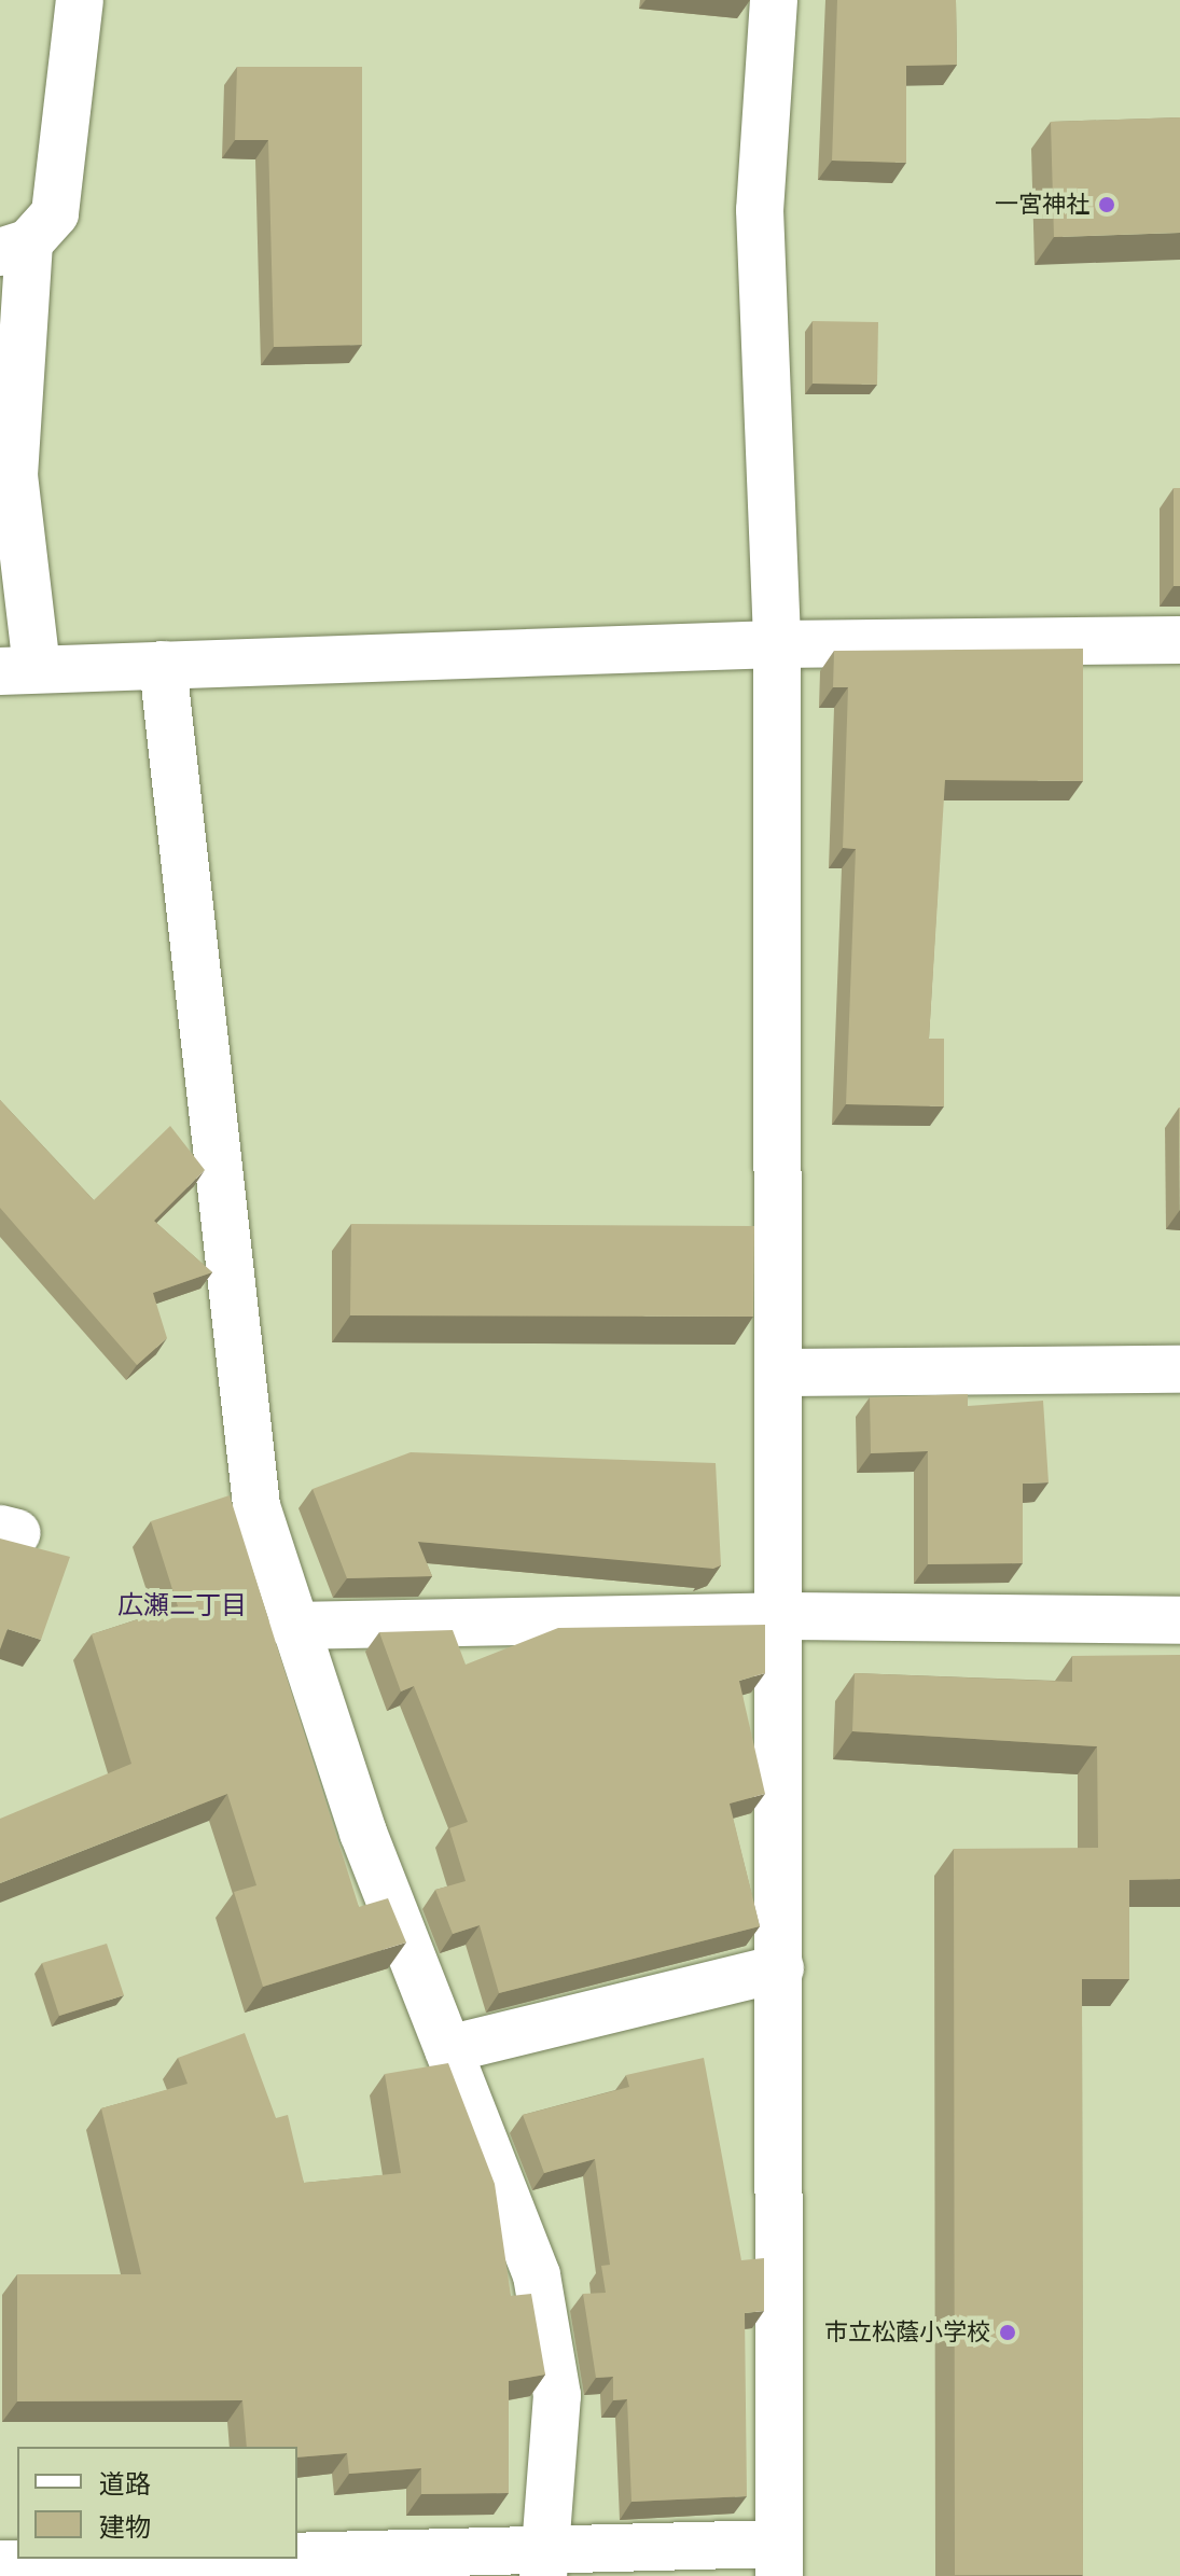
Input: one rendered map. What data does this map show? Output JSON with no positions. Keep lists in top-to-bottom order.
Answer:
{
  "districts": ["広瀬二丁目"],
  "places": ["一宮神社", "市立松蔭小学校"],
  "legend": ["道路", "建物"]
}
